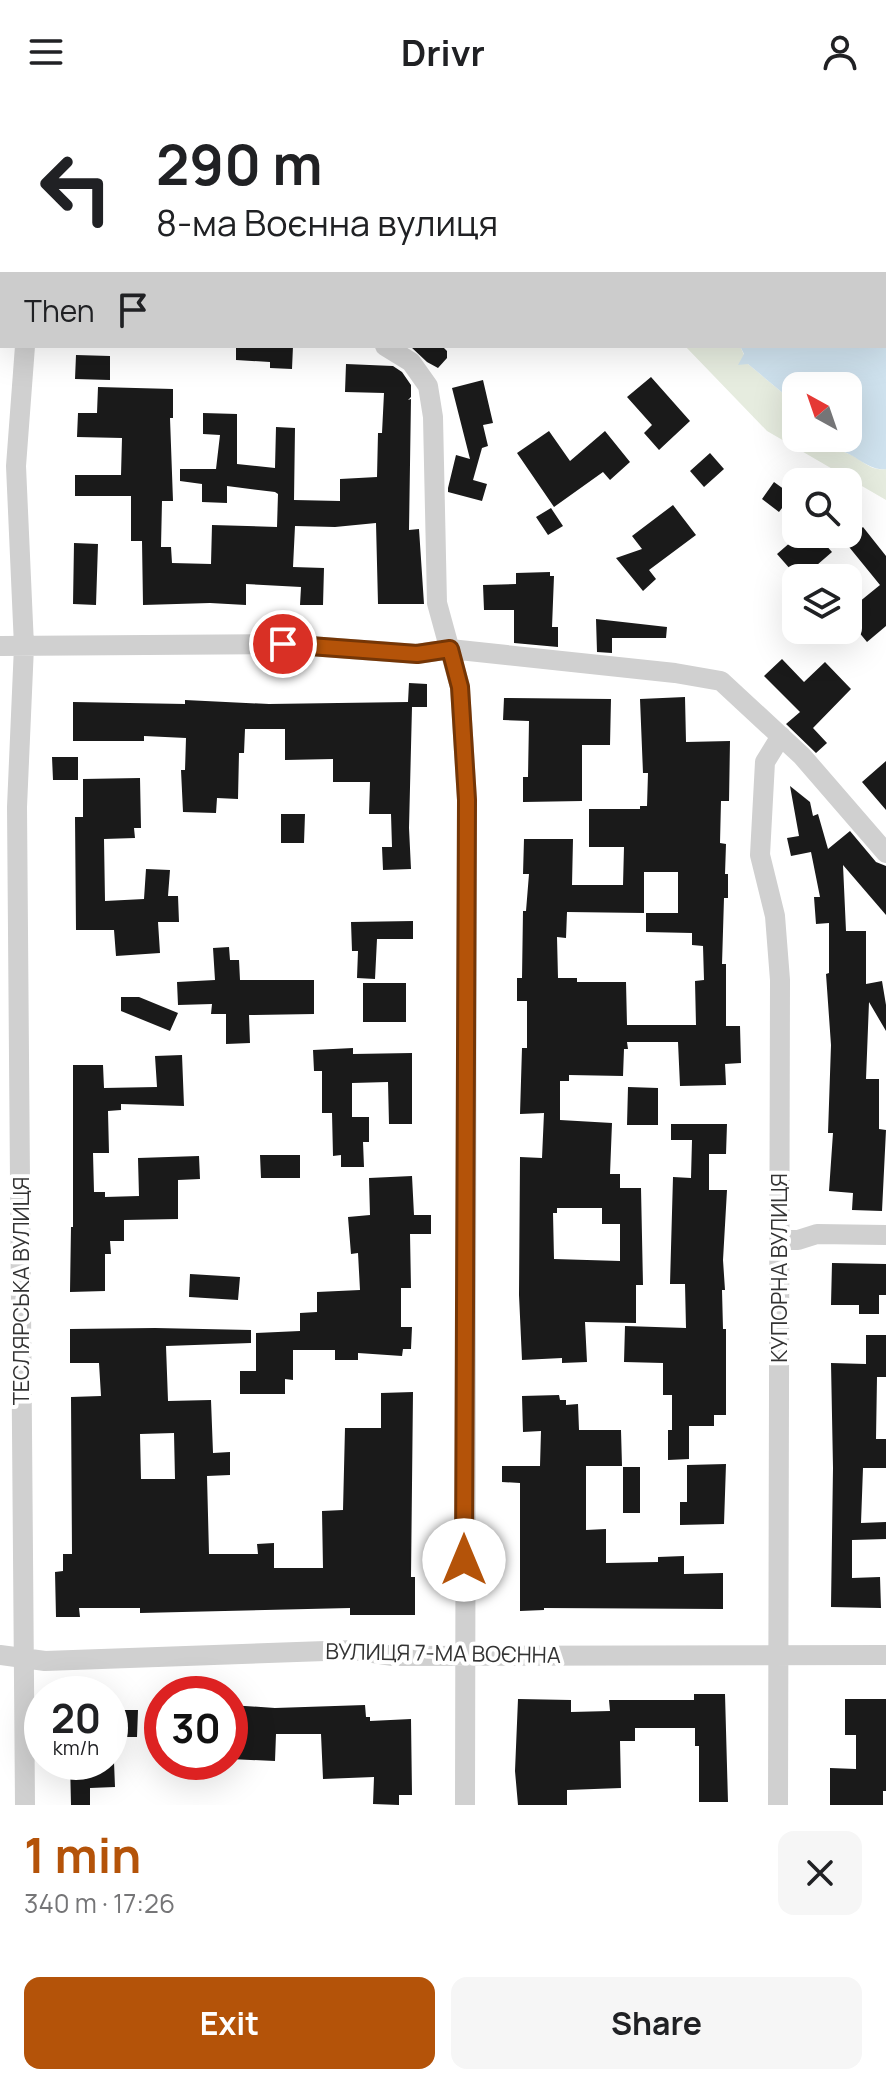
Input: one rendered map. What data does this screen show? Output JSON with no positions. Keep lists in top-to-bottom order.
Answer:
{
  "streets": {
    "street": ["КУПОРНА ВУЛИЦЯ", "ТЕСЛЯРСЬКА ВУЛИЦЯ", "ВУЛИЦЯ 7-МА ВОЄННА"]
  },
  "crossings": [
    ["КУПОРНА ВУЛИЦЯ", "ВУЛИЦЯ 7-МА ВОЄННА"],
    ["ТЕСЛЯРСЬКА ВУЛИЦЯ", "ВУЛИЦЯ 7-МА ВОЄННА"]
  ],
  "north": "top left",
  "page": {
    "header": "Drivr",
    "turn": ["290 m", "8-ма Воєнна вулиця"],
    "then": "Then",
    "speed": "20 km/h",
    "limit": "30",
    "heading": ["1 min", "340 m · 17:26"],
    "buttons": ["Exit", "Share"]
  }
}
